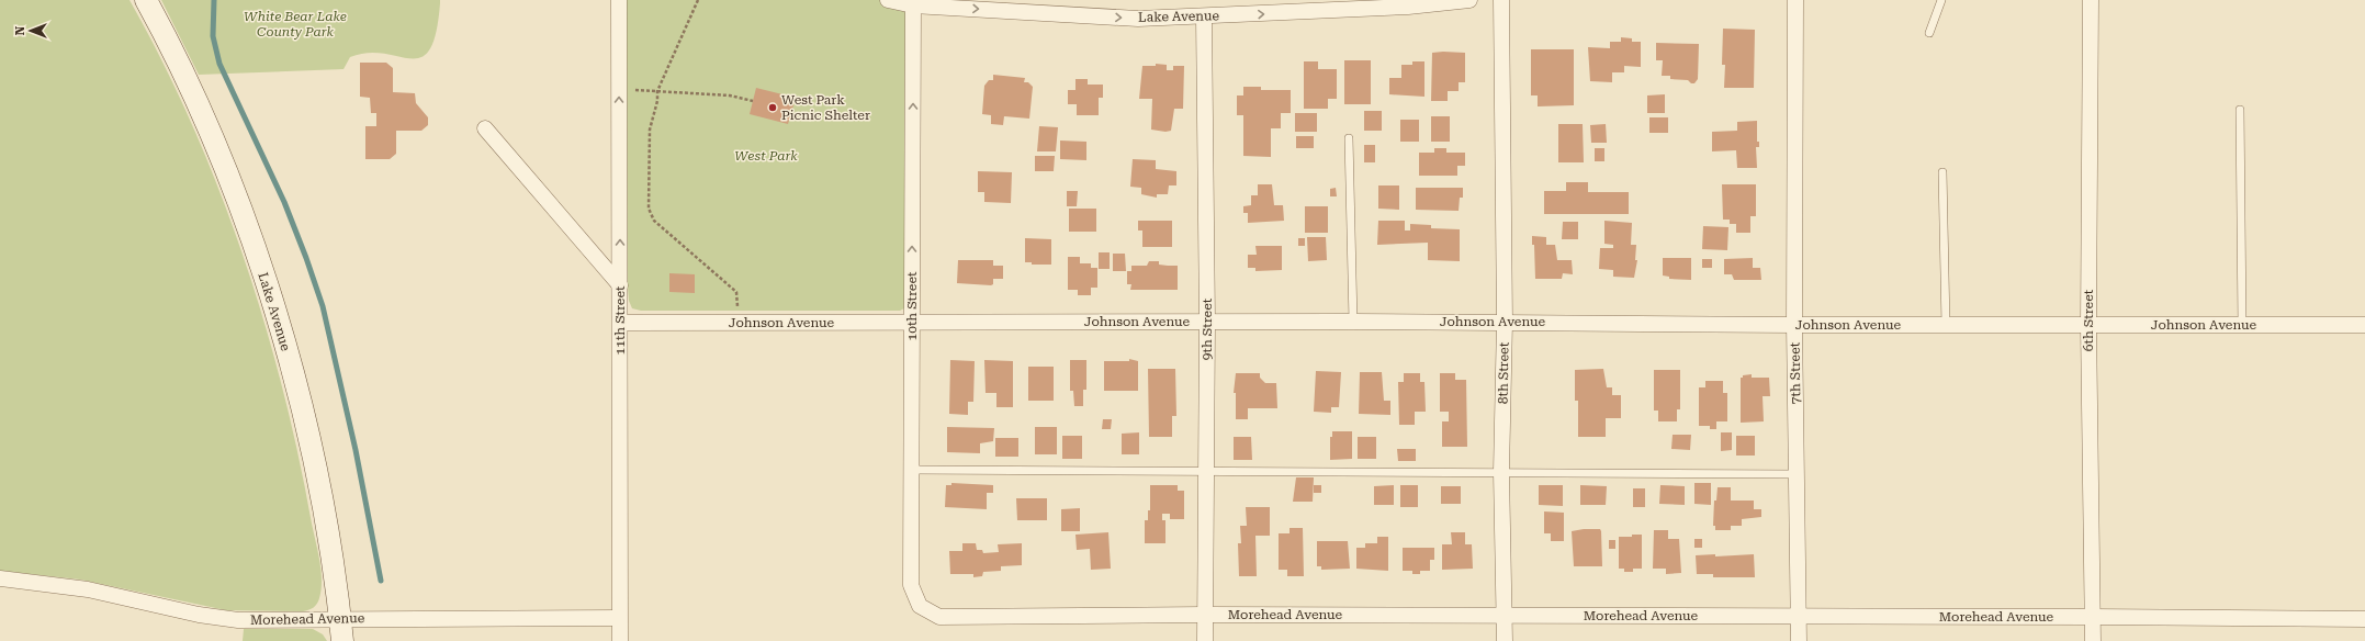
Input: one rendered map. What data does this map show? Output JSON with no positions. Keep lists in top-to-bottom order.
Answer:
{
  "streets": {
    "main road": ["Lake Avenue"],
    "street": [
      "10th Street",
      "11th Street",
      "6th Street",
      "Johnson Avenue",
      "9th Street",
      "8th Street",
      "7th Street",
      "Morehead Avenue"
    ]
  },
  "crossings": [
    ["Lake Avenue", "10th Street"],
    ["Lake Avenue", "9th Street"],
    ["Lake Avenue", "Morehead Avenue"],
    ["10th Street", "Johnson Avenue"],
    ["10th Street", "Morehead Avenue"],
    ["11th Street", "Johnson Avenue"],
    ["11th Street", "Morehead Avenue"],
    ["6th Street", "Johnson Avenue"],
    ["6th Street", "Morehead Avenue"],
    ["Johnson Avenue", "9th Street"],
    ["Johnson Avenue", "8th Street"],
    ["Johnson Avenue", "7th Street"],
    ["9th Street", "Morehead Avenue"],
    ["8th Street", "Morehead Avenue"],
    ["7th Street", "Morehead Avenue"]
  ],
  "one_way": ["Lake Avenue", "10th Street"],
  "parks": ["White Bear Lake County Park", "West Park"],
  "places": ["West Park Picnic Shelter"],
  "north": "left"
}
